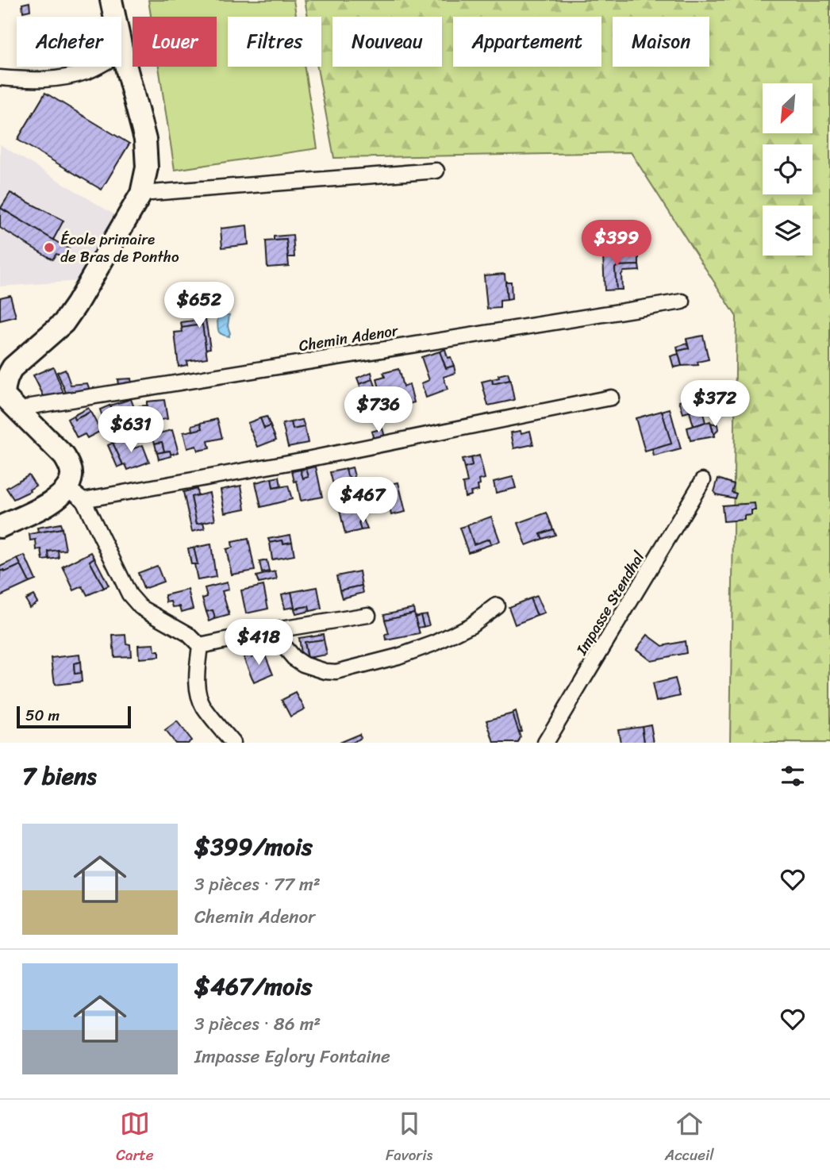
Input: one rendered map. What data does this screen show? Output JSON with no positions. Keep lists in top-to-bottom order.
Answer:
{
  "streets": {
    "street": ["Chemin Adenor", "Impasse Stendhal"]
  },
  "places": ["École primaire de Bras de Pontho"],
  "scale_bar": "50 m",
  "north": "bottom left",
  "page": {
    "chip": [
      "Acheter",
      "Louer",
      "Filtres",
      "Nouveau",
      "Appartement",
      "Maison"
    ],
    "price": [
      "$399",
      "$652",
      "$372",
      "$736",
      "$631",
      "$467",
      "$418"
    ],
    "scale": "50 m",
    "heading": "7 biens",
    "list": [
      {
        "name": "$399/mois",
        "note": "3 pièces · 77 m² · Chemin Adenor"
      },
      {
        "name": "$467/mois",
        "note": "3 pièces · 86 m² · Impasse Eglory Fontaine"
      }
    ],
    "tabs": ["Carte", "Favoris", "Accueil"]
  }
}
